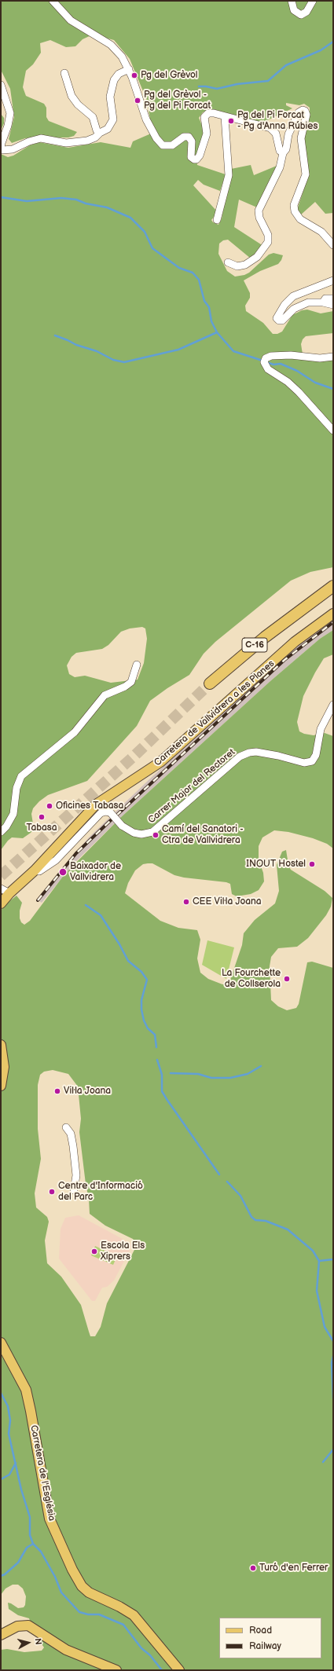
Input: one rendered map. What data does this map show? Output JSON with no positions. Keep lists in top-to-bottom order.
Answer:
{
  "streets": {
    "highway": ["C-16"],
    "main road": ["Carretera de Vallvidrera a les Planes", "Carretera de l'Església"],
    "street": ["Carrer Major del Rectoret"]
  },
  "crossings": [
    ["Carretera de Vallvidrera a les Planes", "Carrer Major del Rectoret"]
  ],
  "places": [
    "Pg del Grèvol",
    "Pg del Grèvol - Pg del Pi Forcat",
    "Pg del Pi Forcat - Pg d'Anna Rúbies",
    "Oficines Tabasa",
    "Tabasa",
    "Camí del Sanatori - Ctra de Vallvidrera",
    "INOUT Hostel",
    "Baixador de Vallvidrera",
    "CEE Vil·la Joana",
    "La Fourchette de Collserola",
    "Vil·la Joana",
    "Centre d'Informació del Parc",
    "Escola Els Xiprers",
    "Turó d'en Ferrer"
  ],
  "legend": ["Road", "Railway"],
  "north": "right"
}
